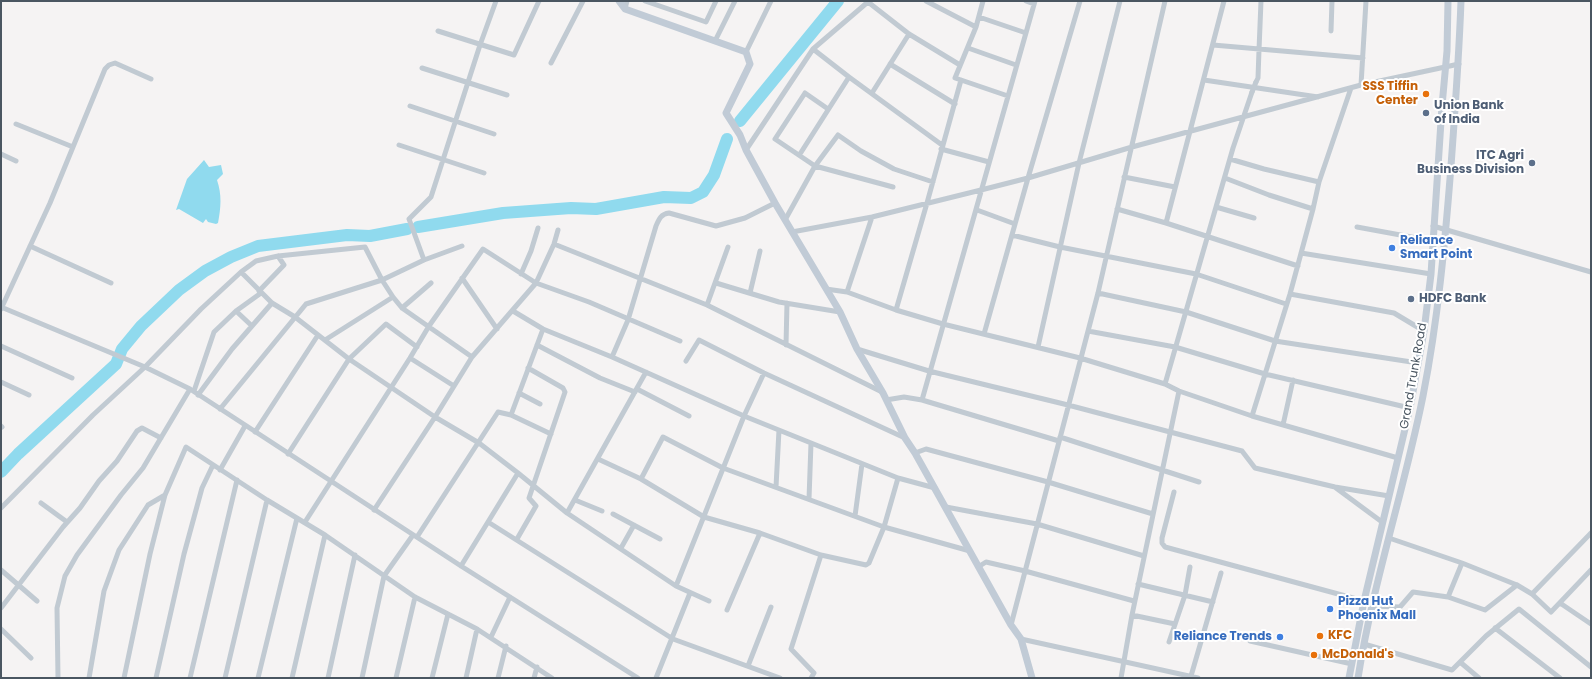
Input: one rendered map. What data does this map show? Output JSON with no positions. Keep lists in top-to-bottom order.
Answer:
{
  "streets": {
    "main road": ["Grand Trunk Road"]
  },
  "places": [
    "SSS Tiffin Center",
    "Union Bank of India",
    "ITC Agri Business Division",
    "Reliance Smart Point",
    "HDFC Bank",
    "Pizza Hut Phoenix Mall",
    "KFC",
    "Reliance Trends",
    "McDonald's"
  ]
}
